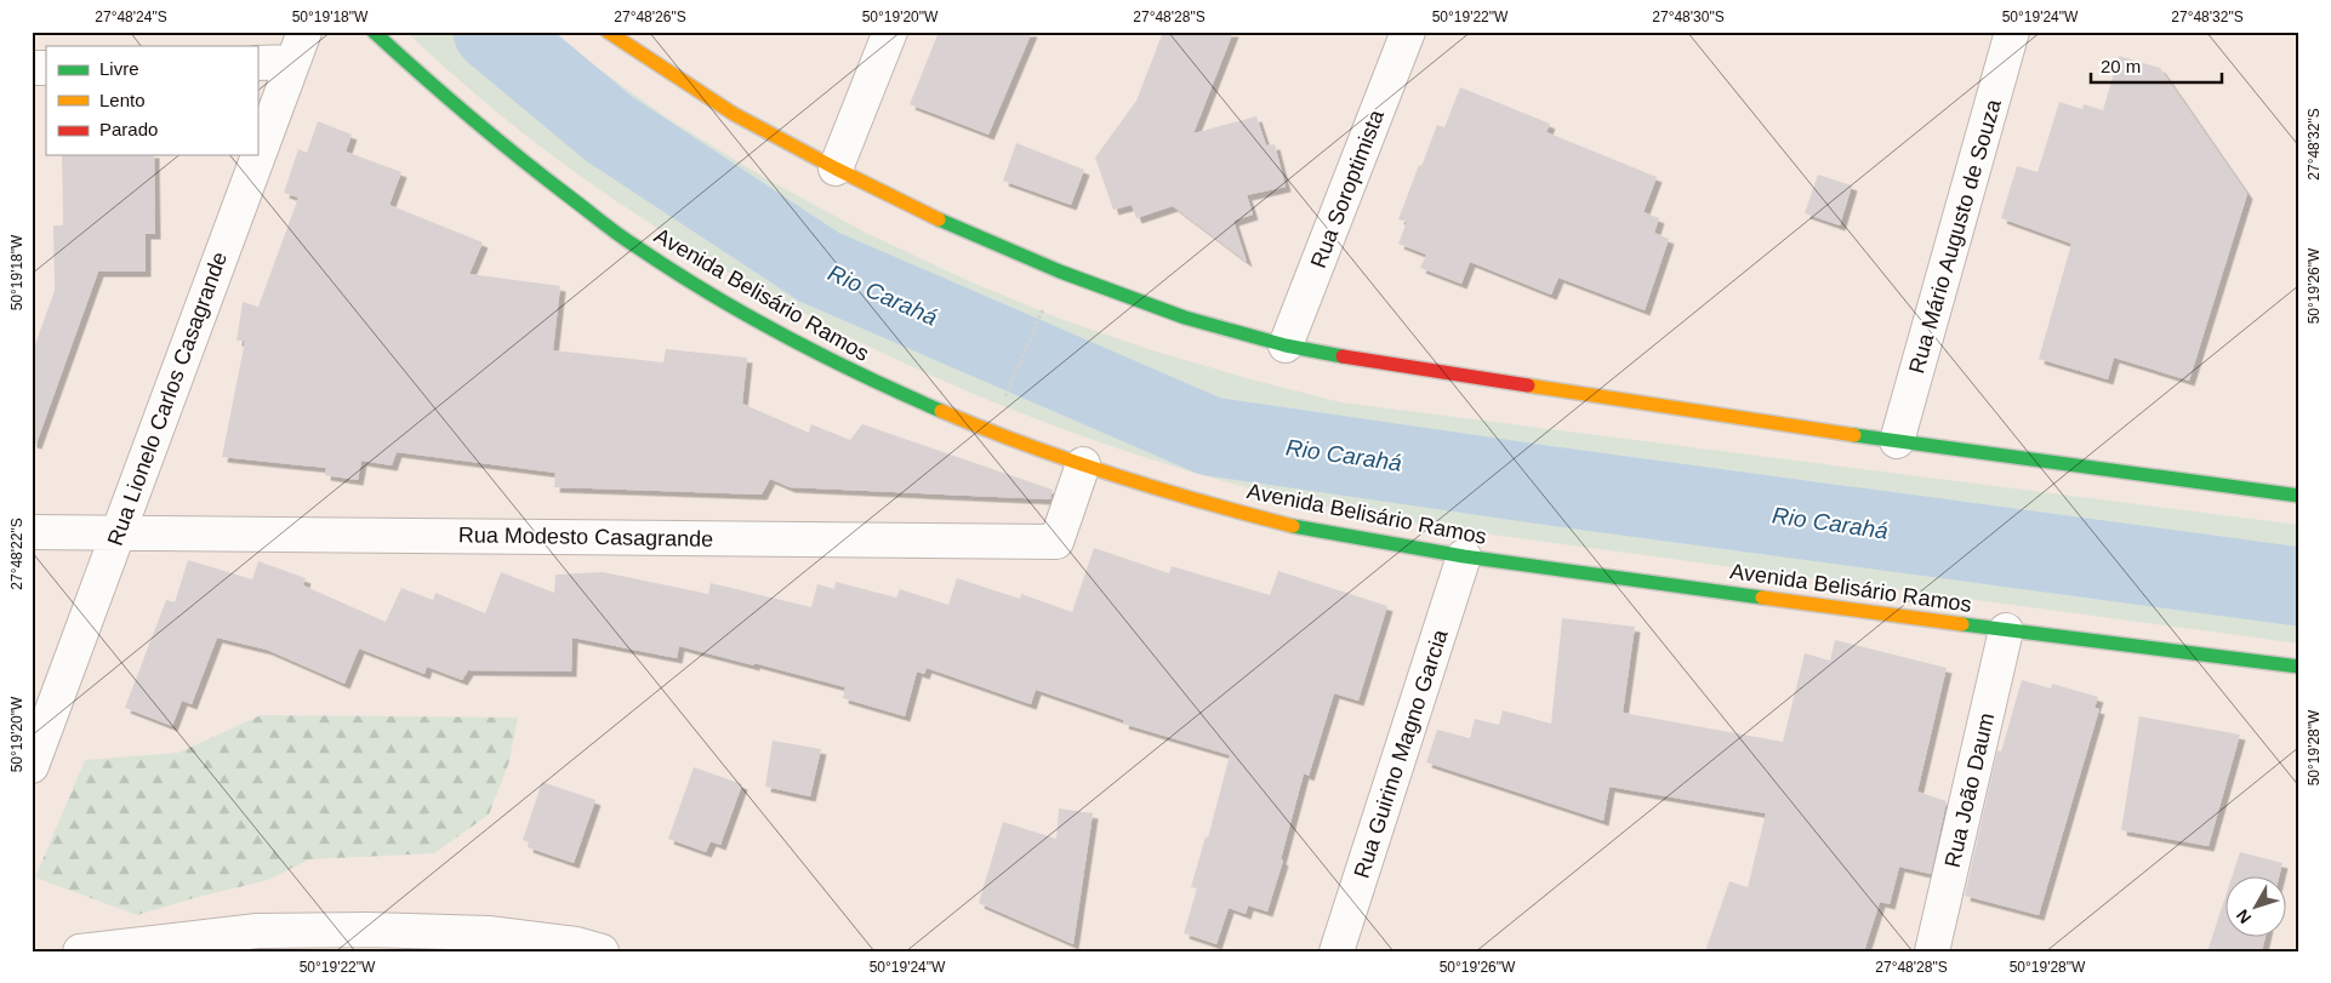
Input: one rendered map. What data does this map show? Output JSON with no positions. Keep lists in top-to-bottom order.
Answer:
{
  "streets": {
    "main road": ["Avenida Belisário Ramos"],
    "street": [
      "Rua Soroptimista",
      "Rua Mário Augusto de Souza",
      "Rua Lionelo Carlos Casagrande",
      "Rua Modesto Casagrande",
      "Rua Guirino Magno Garcia",
      "Rua João Daum"
    ]
  },
  "crossings": [
    ["Avenida Belisário Ramos", "Rua Modesto Casagrande"],
    ["Avenida Belisário Ramos", "Rua Guirino Magno Garcia"],
    ["Avenida Belisário Ramos", "Rua João Daum"],
    ["Rua Lionelo Carlos Casagrande", "Rua Modesto Casagrande"]
  ],
  "water": ["Rio Carahá"],
  "legend": ["Livre", "Lento", "Parado"],
  "scale_bar": "20 m",
  "north": "bottom left",
  "coordinates": [
    "27°48'24\"S",
    "50°19'18\"W",
    "27°48'26\"S",
    "50°19'20\"W",
    "27°48'28\"S",
    "50°19'22\"W",
    "27°48'30\"S",
    "50°19'24\"W",
    "27°48'32\"S",
    "50°19'26\"W",
    "27°48'22\"S",
    "50°19'28\"W"
  ]
}
